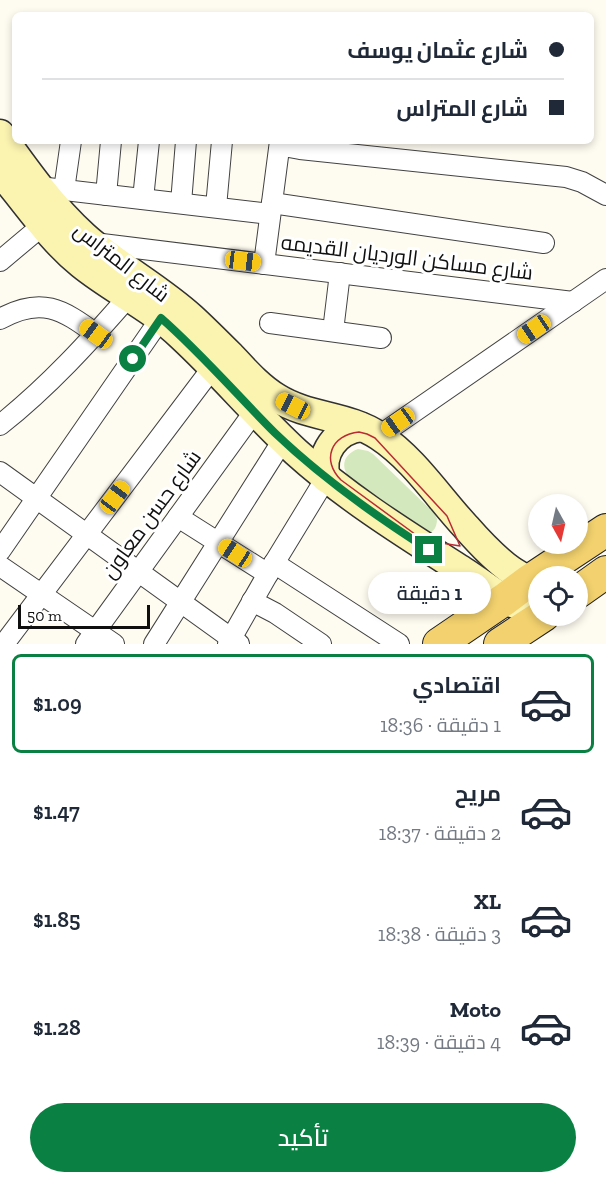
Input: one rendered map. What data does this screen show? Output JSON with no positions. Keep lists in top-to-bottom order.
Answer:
{
  "streets": {
    "street": ["شارع مساكن الورديان القديمه", "شارع المتراس", "شارع حسن معاون"]
  },
  "crossings": [
    ["شارع مساكن الورديان القديمه", "شارع المتراس"],
    ["شارع المتراس", "شارع حسن معاون"]
  ],
  "scale_bar": "50 m",
  "north": "bottom",
  "page": {
    "banner": ["شارع عثمان يوسف", "شارع المتراس"],
    "bubble": "1 دقيقة",
    "scale": "50 m",
    "list": [
      {
        "name": "اقتصادي",
        "note": "1 دقيقة · 18:36",
        "value": "$1.09"
      },
      {
        "name": "مريح",
        "note": "2 دقيقة · 18:37",
        "value": "$1.47"
      },
      {
        "name": "XL",
        "note": "3 دقيقة · 18:38",
        "value": "$1.85"
      },
      {
        "name": "Moto",
        "note": "4 دقيقة · 18:39",
        "value": "$1.28"
      }
    ],
    "buttons": "تأكيد"
  }
}
